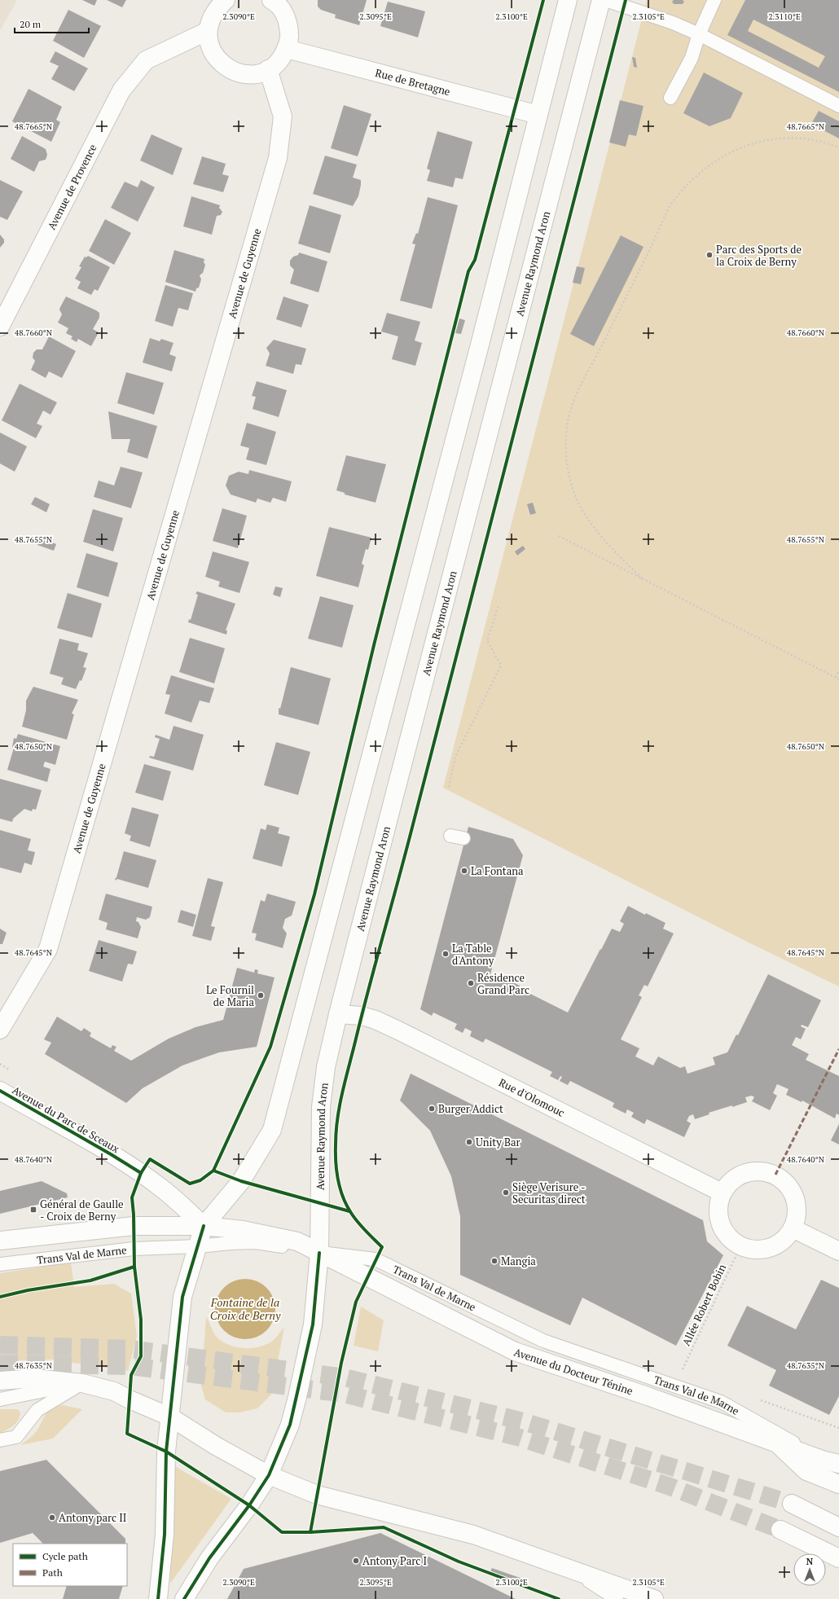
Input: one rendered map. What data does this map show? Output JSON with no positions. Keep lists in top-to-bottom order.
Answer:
{
  "streets": {
    "main road": [
      "Rue de Bretagne",
      "Avenue de Provence",
      "Avenue Raymond Aron",
      "Avenue de Guyenne",
      "Rue d'Olomouc",
      "Avenue du Parc de Sceaux",
      "Avenue du Docteur Ténine"
    ],
    "lane": ["Trans Val de Marne"],
    "path": ["Allée Robert Bobin"]
  },
  "crossings": [
    ["Avenue Raymond Aron", "Rue d'Olomouc"],
    ["Avenue Raymond Aron", "Trans Val de Marne"],
    ["Avenue Raymond Aron", "Avenue du Docteur Ténine"],
    ["Rue d'Olomouc", "Allée Robert Bobin"],
    ["Avenue du Parc de Sceaux", "Avenue du Docteur Ténine"],
    ["Trans Val de Marne", "Avenue du Docteur Ténine"]
  ],
  "water": ["Fontaine de la Croix de Berny"],
  "places": {
    "other": [
      "Parc des Sports de la Croix de Berny",
      "La Fontana",
      "La Table d'Antony",
      "Résidence Grand Parc",
      "Le Fournil de Maria",
      "Burger Addict",
      "Unity Bar",
      "Siège Verisure - Securitas direct",
      "Mangia",
      "Antony parc II",
      "Antony Parc I"
    ],
    "transit": ["Général de Gaulle - Croix de Berny"]
  },
  "legend": ["Cycle path", "Path"],
  "scale_bar": "20 m",
  "north": "top",
  "coordinates": [
    "2.3090°E",
    "2.3095°E",
    "2.3100°E",
    "2.3105°E",
    "2.3110°E",
    "48.7665°N",
    "48.7660°N",
    "48.7655°N",
    "48.7650°N",
    "48.7645°N",
    "48.7640°N",
    "48.7635°N"
  ]
}
